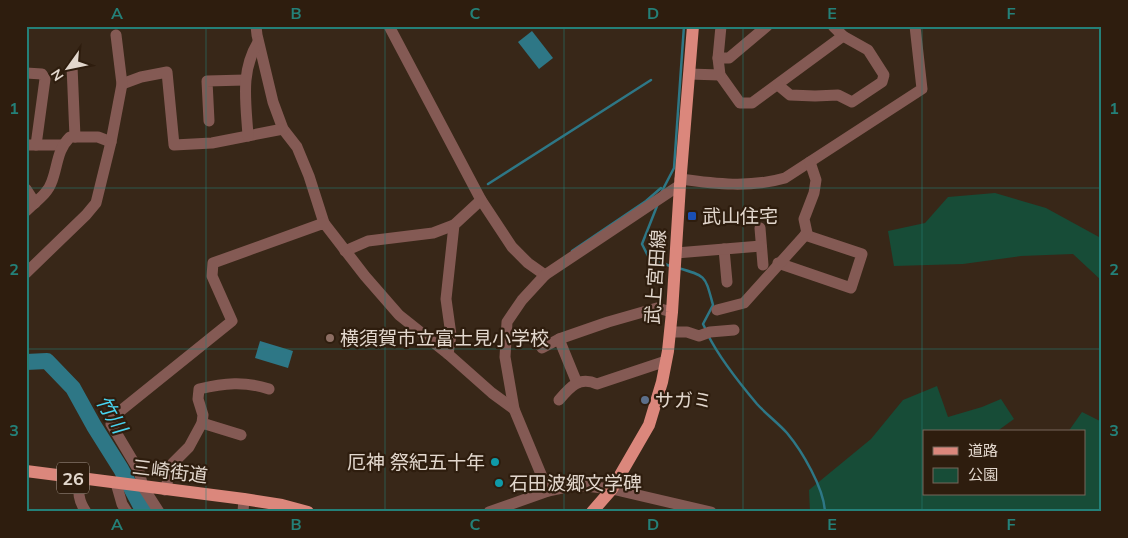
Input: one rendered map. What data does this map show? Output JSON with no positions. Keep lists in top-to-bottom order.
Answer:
{
  "streets": {
    "main road": ["武上宮田線", "三崎街道", "26"]
  },
  "water": ["竹川"],
  "places": {
    "transit": ["武山住宅"],
    "other": [
      "横須賀市立富士見小学校",
      "サガミ",
      "厄神 祭紀五十年",
      "石田波郷文学碑"
    ]
  },
  "legend": ["道路", "公園"],
  "north": "bottom left",
  "grid": {
    "columns": [
      "A",
      "B",
      "C",
      "D",
      "E",
      "F"
    ],
    "rows": ["1", "2", "3"]
  }
}
